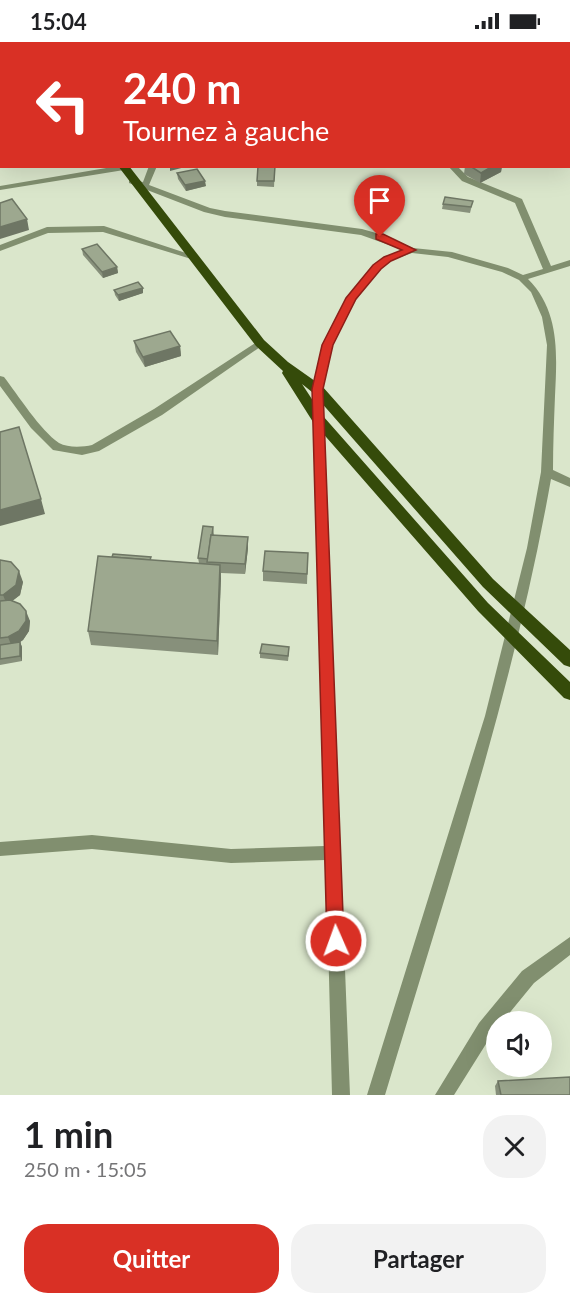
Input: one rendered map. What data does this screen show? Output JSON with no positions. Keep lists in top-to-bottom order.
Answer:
{
  "page": {
    "status": "15:04",
    "turn": ["240 m", "Tournez à gauche"],
    "heading": ["1 min", "250 m · 15:05"],
    "buttons": ["Quitter", "Partager"]
  }
}
